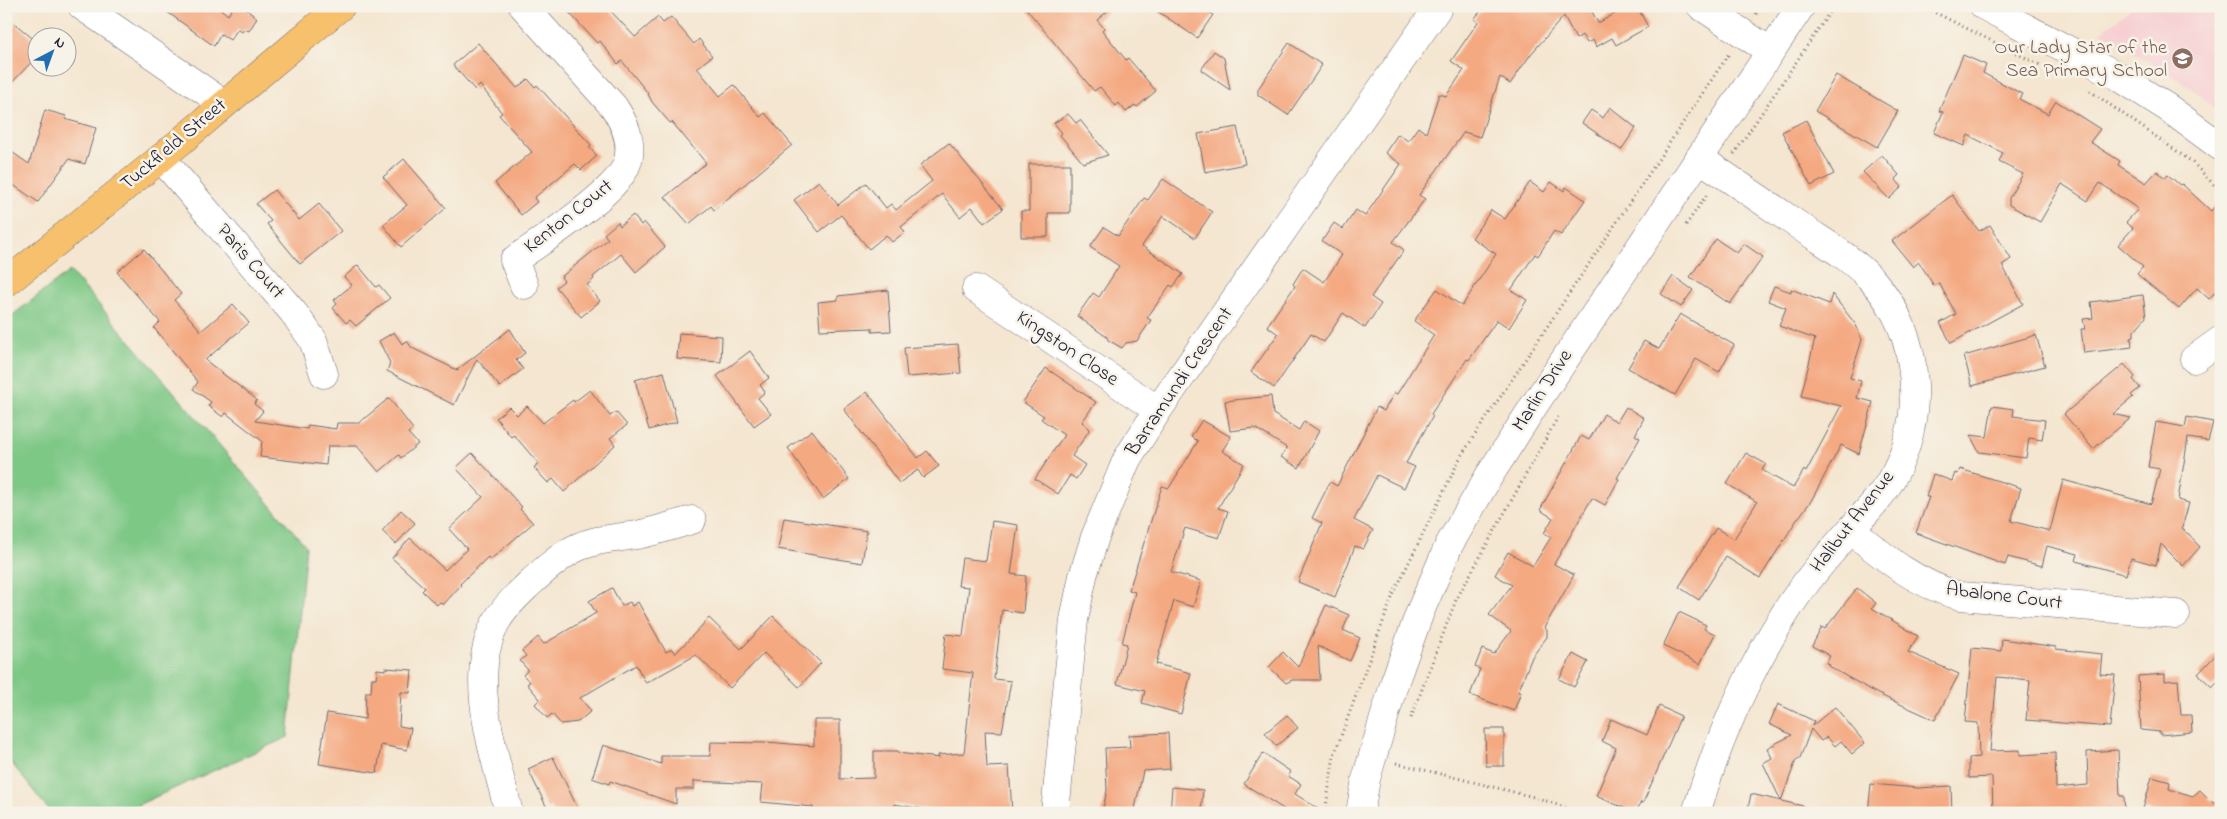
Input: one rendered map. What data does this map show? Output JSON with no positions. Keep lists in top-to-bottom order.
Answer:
{
  "streets": {
    "main road": ["Tuckfield Street"],
    "street": [
      "Kenton Court",
      "Paris Court",
      "Kingston Close",
      "Barramundi Crescent",
      "Marlin Drive",
      "Halibut Avenue",
      "Abalone Court"
    ]
  },
  "crossings": [
    ["Tuckfield Street", "Paris Court"],
    ["Kingston Close", "Barramundi Crescent"],
    ["Marlin Drive", "Halibut Avenue"],
    ["Halibut Avenue", "Abalone Court"]
  ],
  "places": {
    "school or university": ["Our Lady Star of the Sea Primary School"]
  },
  "north": "top right"
}
